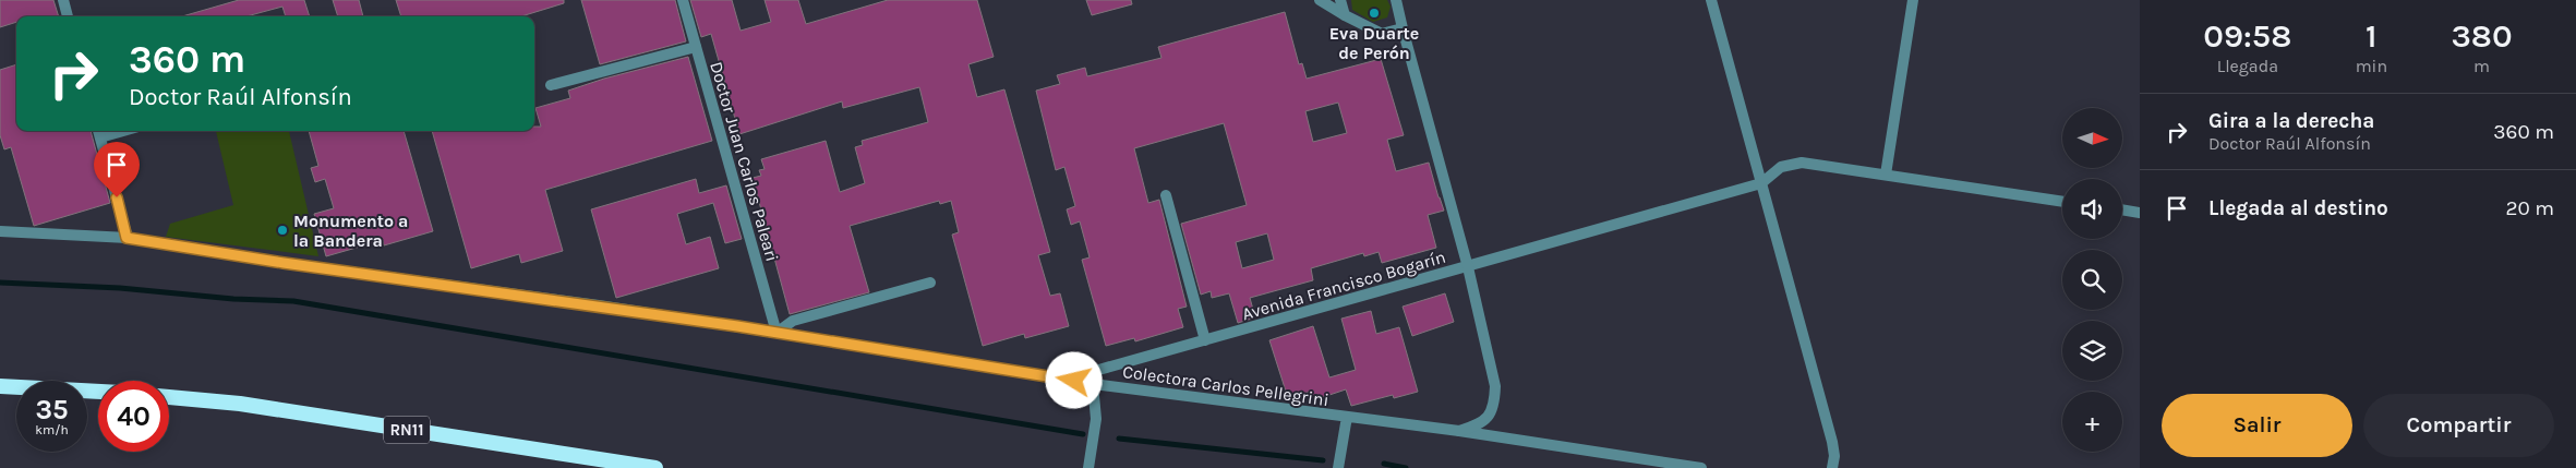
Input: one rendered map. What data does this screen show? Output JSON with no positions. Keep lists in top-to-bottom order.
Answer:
{
  "streets": {
    "highway": ["RN11"],
    "street": ["Doctor Juan Carlos Paleari", "Avenida Francisco Bogarín", "Colectora Carlos Pellegrini"]
  },
  "crossings": [
    ["Doctor Juan Carlos Paleari", "Colectora Carlos Pellegrini"],
    ["Avenida Francisco Bogarín", "Colectora Carlos Pellegrini"]
  ],
  "places": ["Eva Duarte de Perón", "Monumento a la Bandera"],
  "north": "right",
  "page": {
    "eta": [
      "09:58",
      "Llegada",
      "1",
      "min",
      "380",
      "m"
    ],
    "turn": ["360 m", "Doctor Raúl Alfonsín"],
    "list": [
      {
        "name": "Gira a la derecha",
        "note": "Doctor Raúl Alfonsín",
        "value": "360 m"
      },
      {
        "name": "Llegada al destino",
        "value": "20 m"
      }
    ],
    "map_buttons": "+",
    "speed": "35 km/h",
    "limit": "40",
    "buttons": ["Salir", "Compartir"]
  }
}
